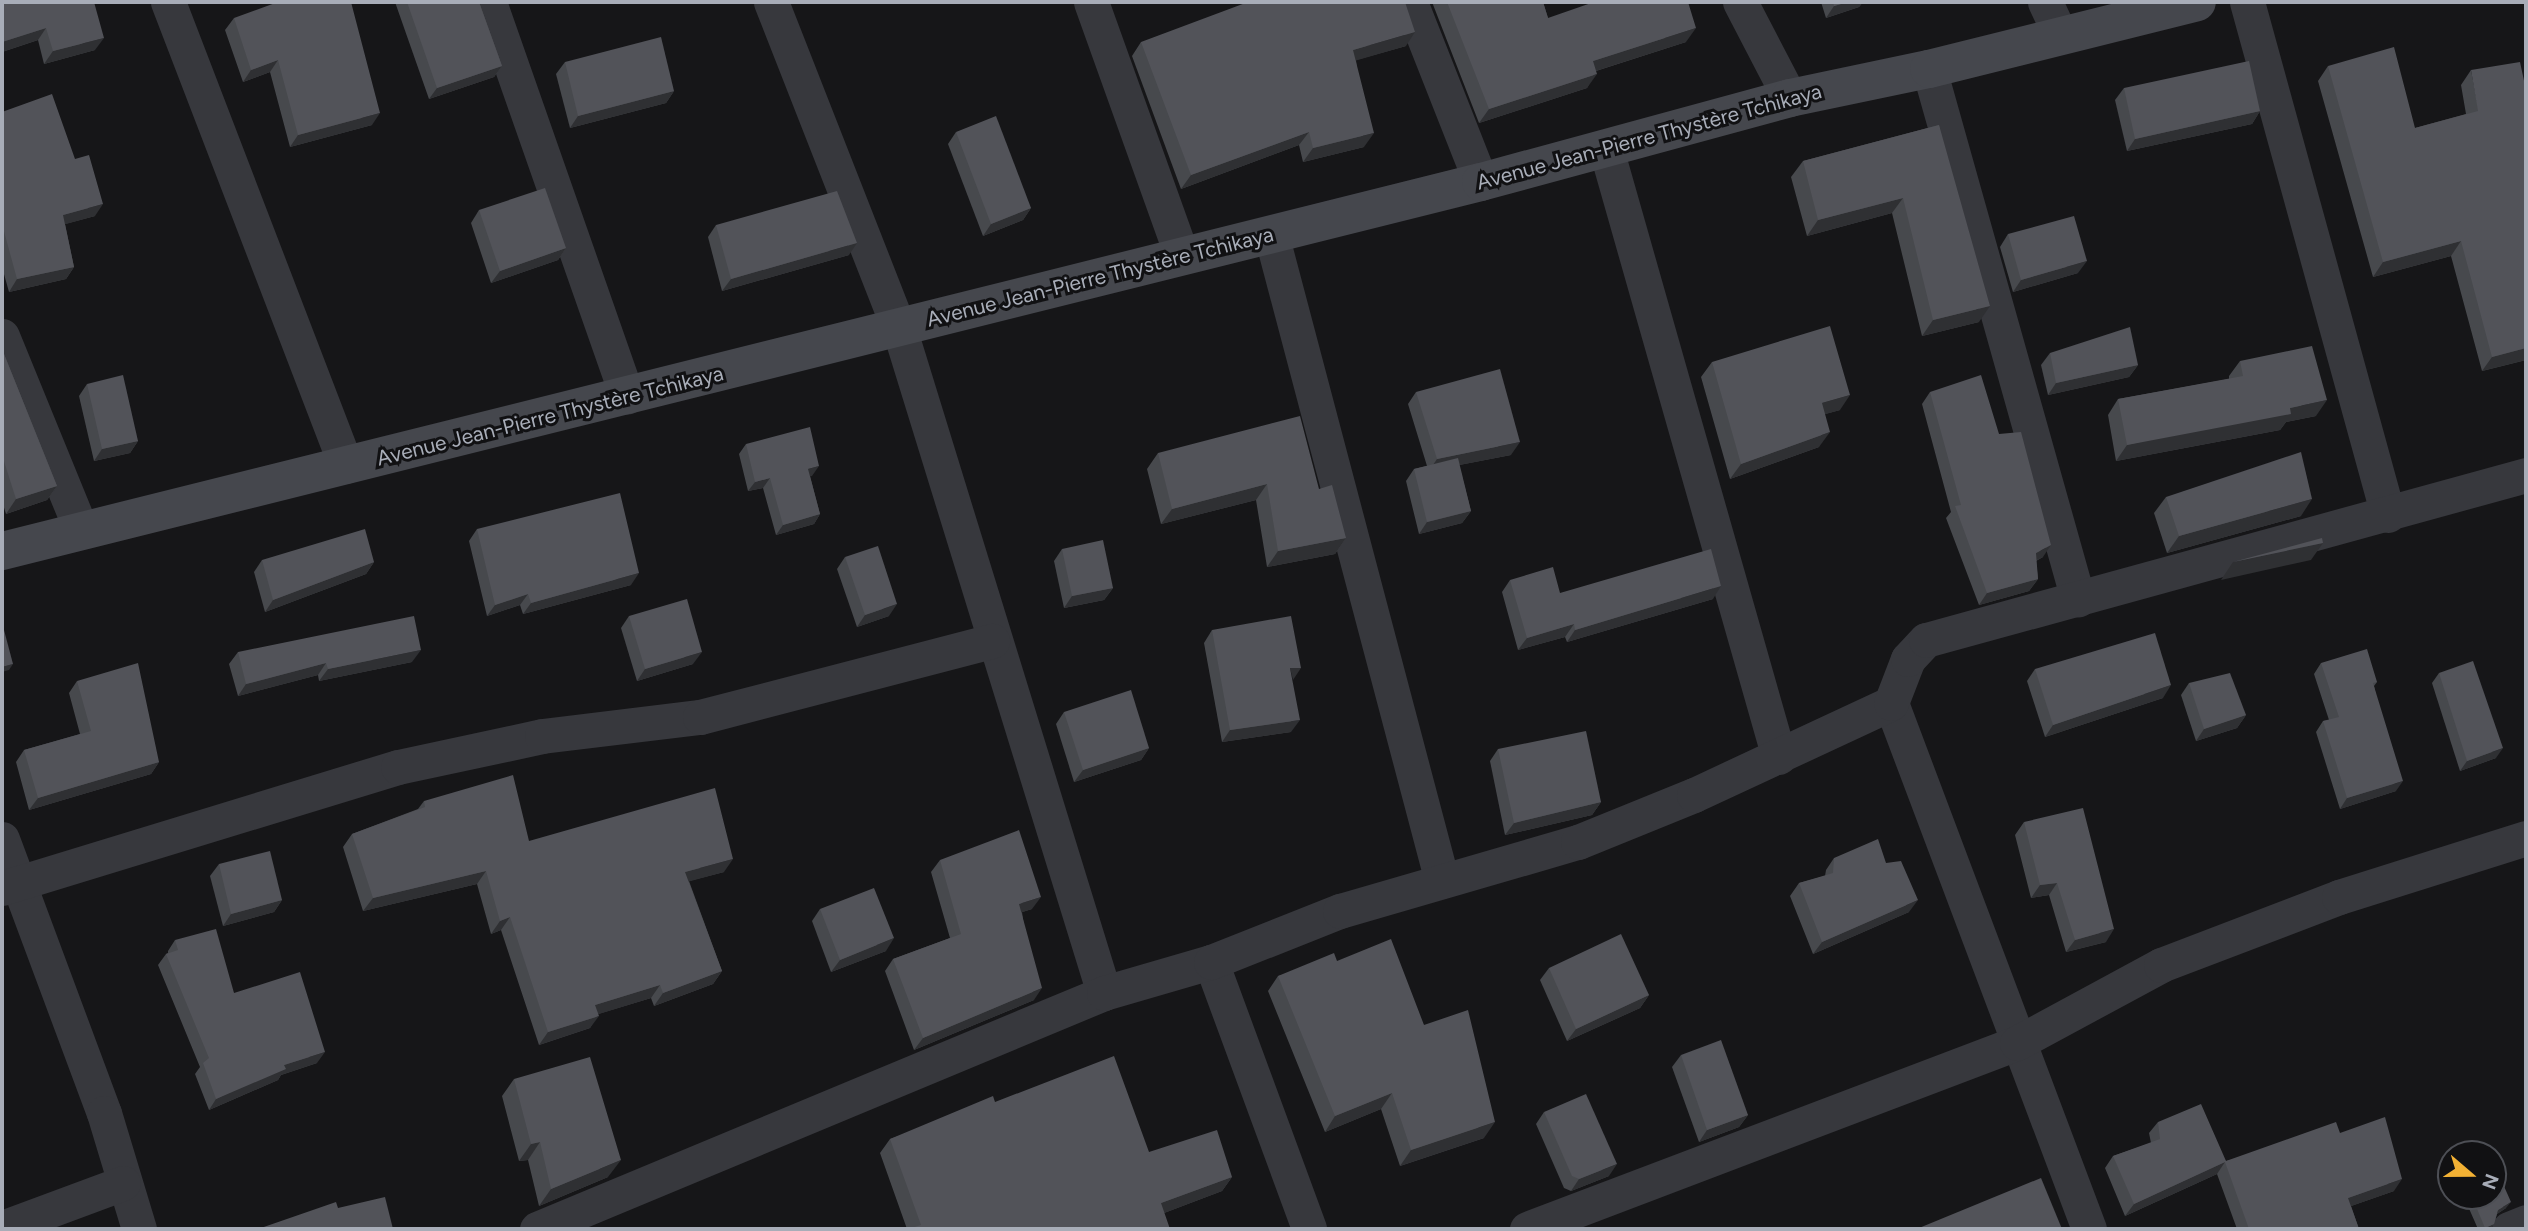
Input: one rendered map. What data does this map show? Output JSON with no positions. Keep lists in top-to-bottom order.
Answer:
{
  "streets": {
    "street": ["Avenue Jean-Pierre Thystère Tchikaya"]
  },
  "north": "right"
}
